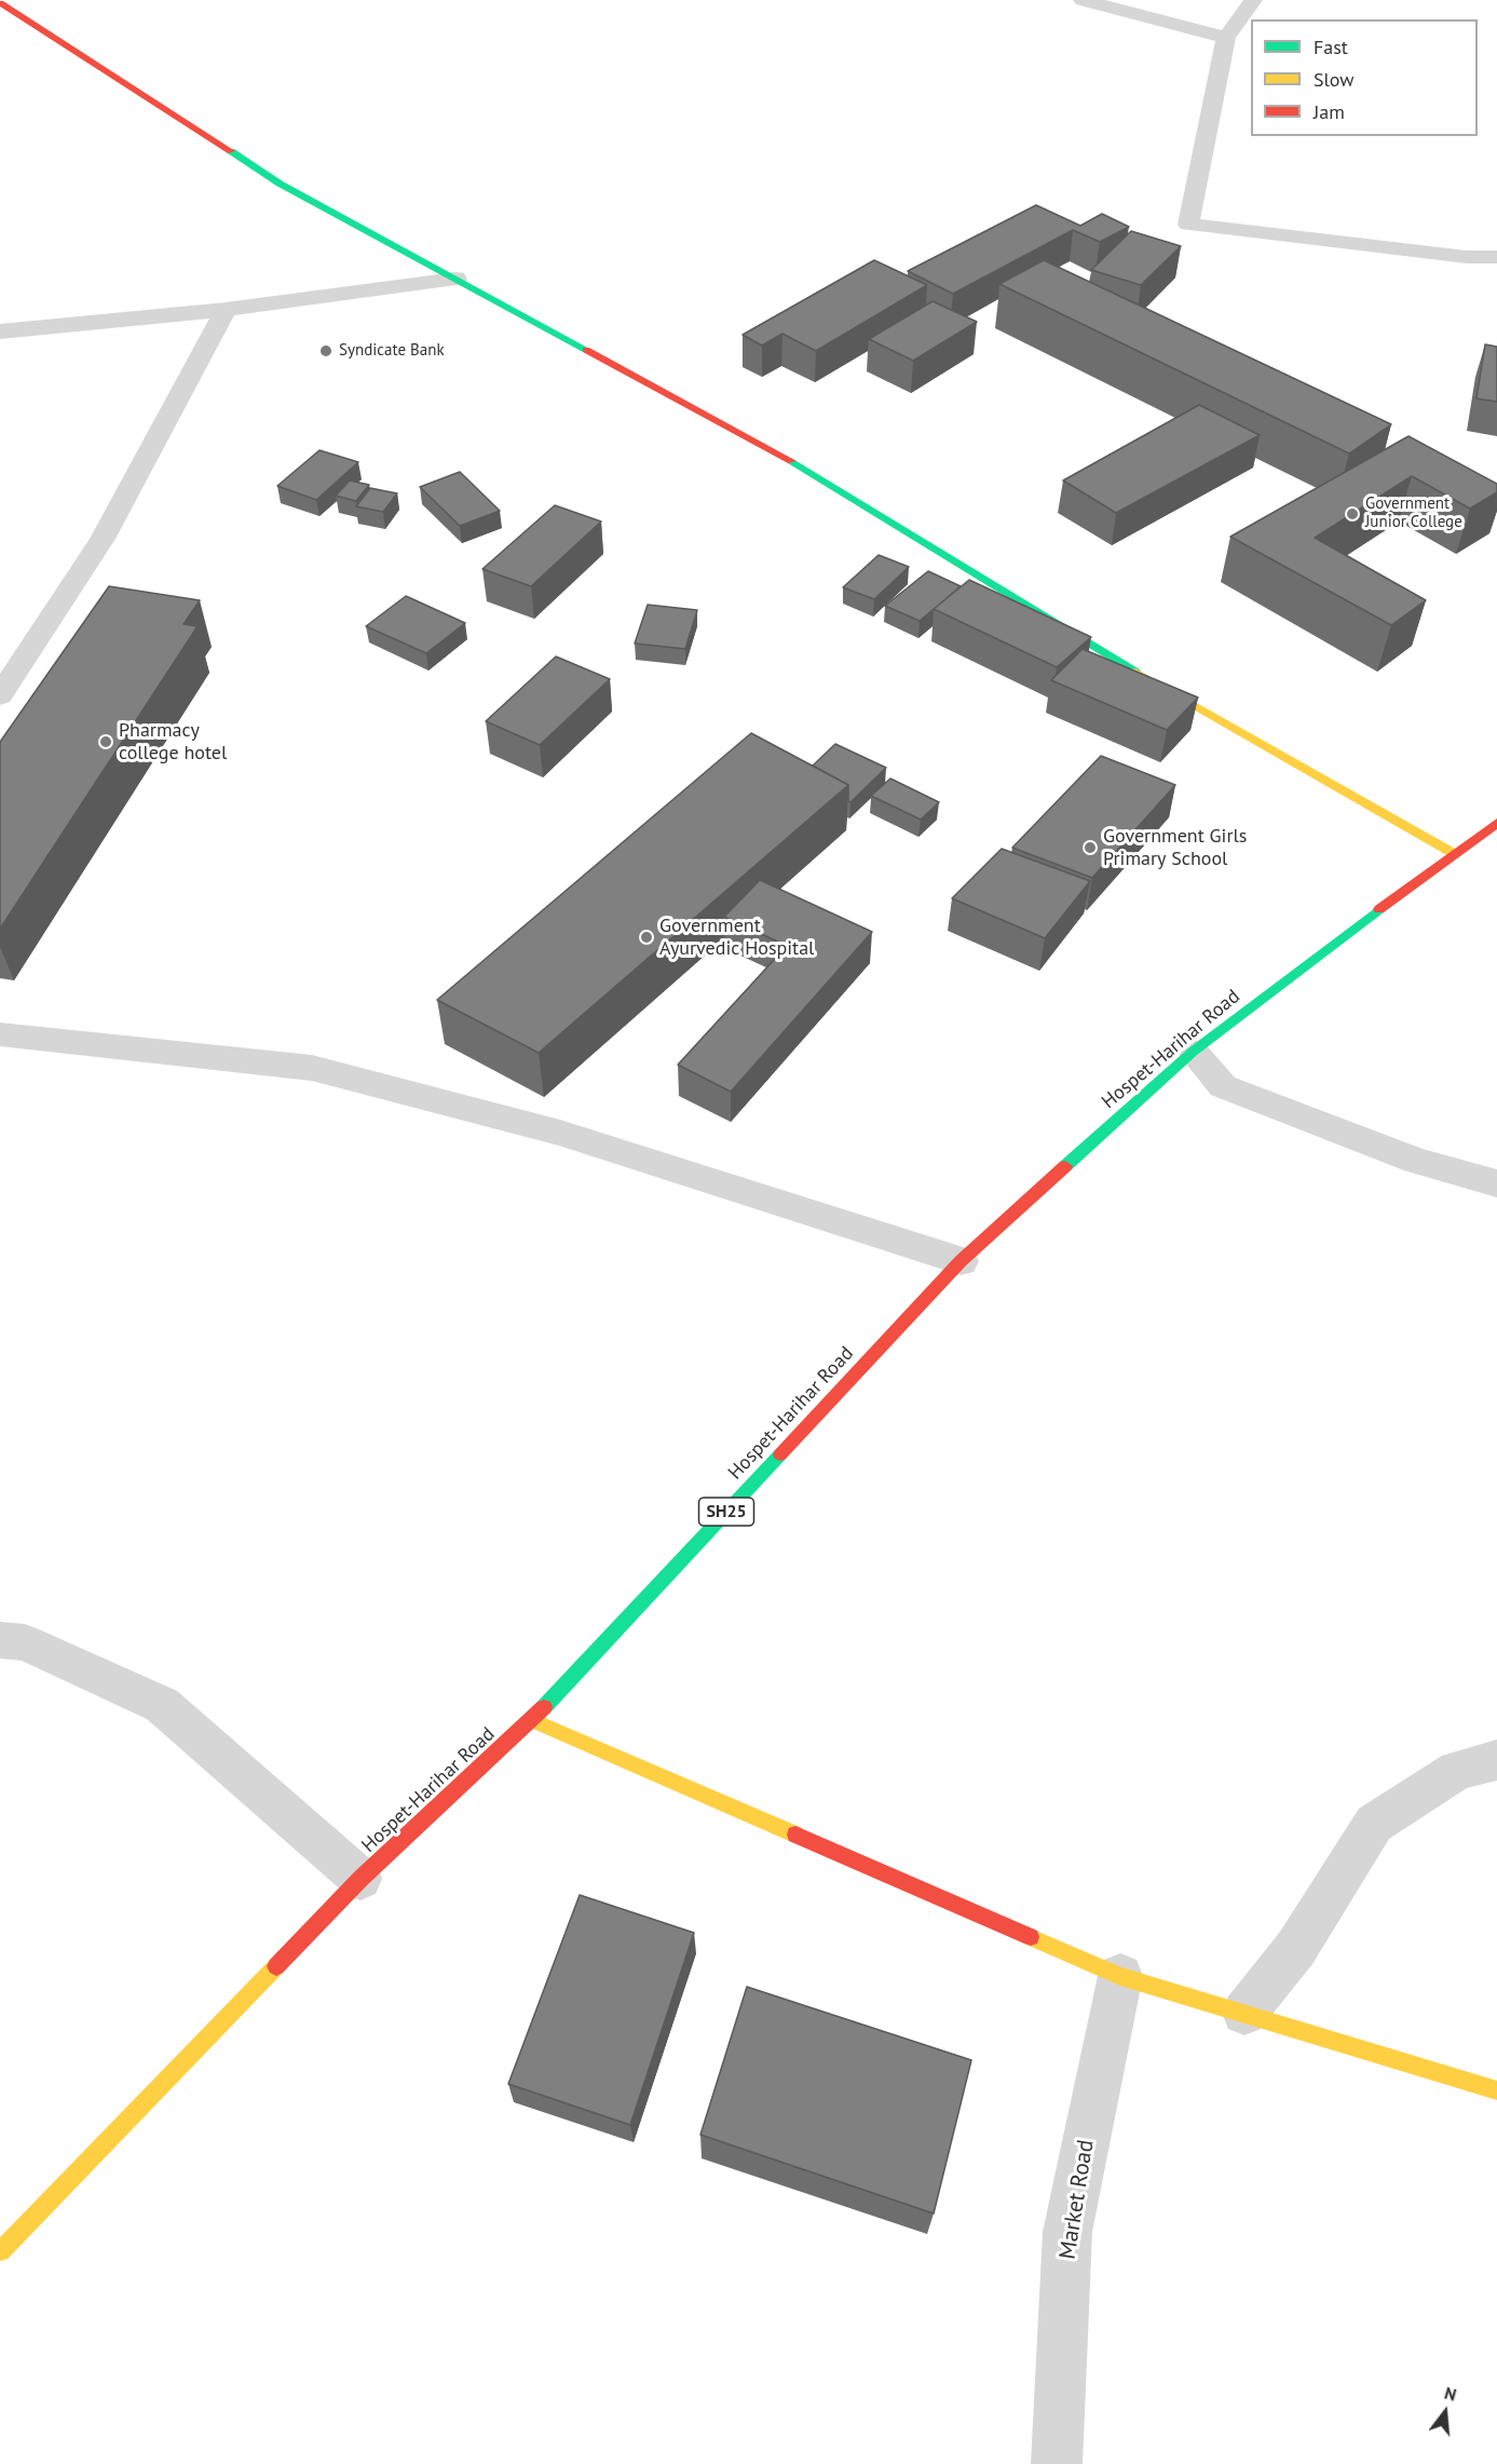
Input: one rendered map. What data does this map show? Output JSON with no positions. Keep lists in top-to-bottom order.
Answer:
{
  "streets": {
    "main road": ["Hospet-Harihar Road", "SH25"],
    "street": ["Market Road"]
  },
  "places": [
    "Syndicate Bank",
    "Government Junior College",
    "Pharmacy college hotel",
    "Government Girls Primary School",
    "Government Ayurvedic Hospital"
  ],
  "legend": ["Fast", "Slow", "Jam"],
  "north": "top"
}
